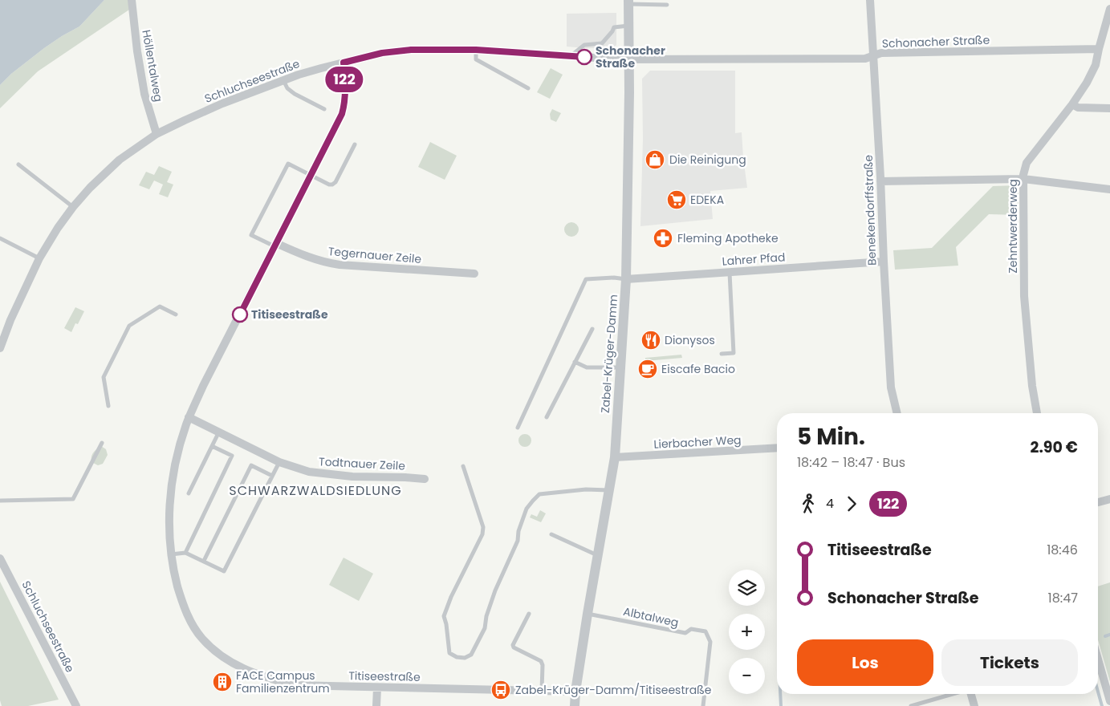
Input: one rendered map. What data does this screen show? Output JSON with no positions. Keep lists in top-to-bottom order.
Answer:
{
  "streets": {
    "street": [
      "Schonacher Straße",
      "Höllentalweg",
      "Schluchseestraße",
      "Benekendorffstraße",
      "Zehntwerderweg",
      "Tegernauer Zeile",
      "Lahrer Pfad",
      "Zabel-Krüger-Damm",
      "Lierbacher Weg",
      "Todtnauer Zeile",
      "Titiseestraße"
    ],
    "lane": ["Albtalweg"]
  },
  "crossings": [
    ["Schonacher Straße", "Schluchseestraße"],
    ["Schonacher Straße", "Benekendorffstraße"],
    ["Schonacher Straße", "Zehntwerderweg"],
    ["Schonacher Straße", "Zabel-Krüger-Damm"],
    ["Höllentalweg", "Schluchseestraße"],
    ["Schluchseestraße", "Zabel-Krüger-Damm"],
    ["Schluchseestraße", "Titiseestraße"],
    ["Benekendorffstraße", "Lahrer Pfad"],
    ["Tegernauer Zeile", "Titiseestraße"],
    ["Lahrer Pfad", "Zabel-Krüger-Damm"],
    ["Zabel-Krüger-Damm", "Lierbacher Weg"],
    ["Zabel-Krüger-Damm", "Albtalweg"],
    ["Zabel-Krüger-Damm", "Titiseestraße"],
    ["Todtnauer Zeile", "Titiseestraße"]
  ],
  "districts": ["SCHWARZWALDSIEDLUNG"],
  "places": {
    "other": ["Schonacher Straße", "Titiseestraße"],
    "shop": ["Die Reinigung"],
    "supermarket": ["EDEKA"],
    "pharmacy": ["Fleming Apotheke"],
    "restaurant": ["Dionysos"],
    "cafe": ["Eiscafe Bacio"],
    "building": ["FACE Campus Familienzentrum"],
    "bus stop": ["Zabel-Krüger-Damm/Titiseestraße"]
  },
  "lines": ["bus line 122"],
  "page": {
    "on_map": "122",
    "heading": ["5 Min.", "18:42 – 18:47 · Bus", "2.90 €"],
    "legs": ["4", "122"],
    "list": [
      {
        "name": "Titiseestraße",
        "value": "18:46"
      },
      {
        "name": "Schonacher Straße",
        "value": "18:47"
      }
    ],
    "map_buttons": ["+", "−"],
    "buttons": ["Los", "Tickets"]
  }
}
